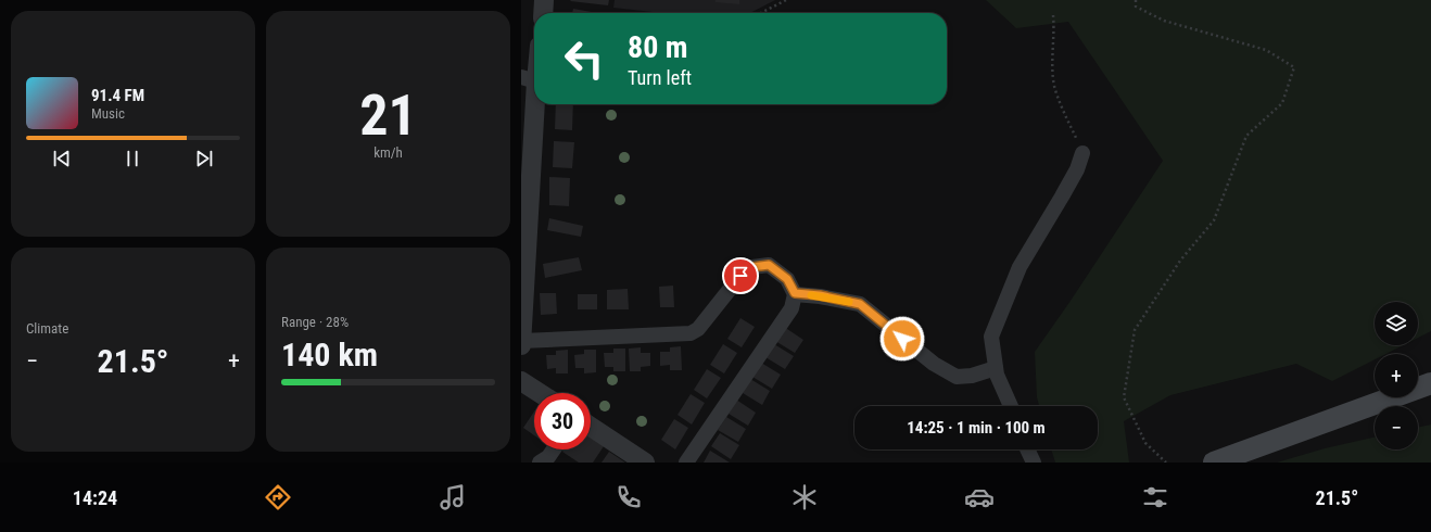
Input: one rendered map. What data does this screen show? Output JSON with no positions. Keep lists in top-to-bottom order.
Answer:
{
  "page": {
    "tile": [
      ["21", "km/h"],
      "Climate",
      ["Range · 28%", "140 km"]
    ],
    "turn": ["80 m", "Turn left"],
    "song": ["91.4 FM", "Music"],
    "map_buttons": ["+", "−"],
    "heat": ["−", "21.5°", "+"],
    "limit": "30",
    "trip": "14:25 · 1 min · 100 m",
    "tabs": ["14:24", "21.5°"]
  }
}
